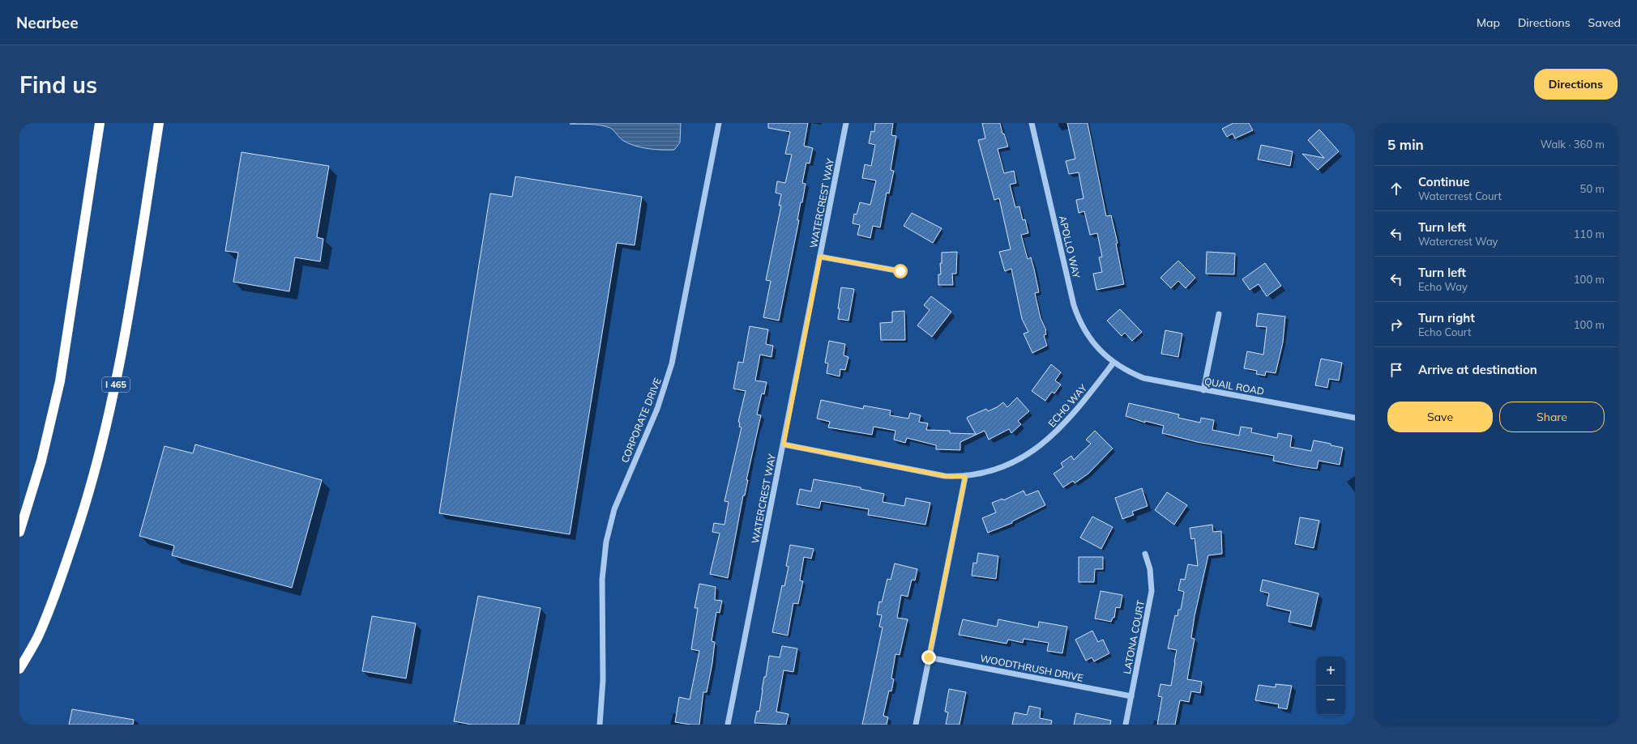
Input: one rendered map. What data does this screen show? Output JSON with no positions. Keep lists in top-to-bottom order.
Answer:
{
  "streets": {
    "highway": ["I 465"],
    "street": [
      "WATERCREST WAY",
      "APOLLO WAY",
      "QUAIL ROAD",
      "ECHO WAY",
      "CORPORATE DRIVE",
      "LATONA COURT",
      "WOODTHRUSH DRIVE"
    ]
  },
  "crossings": [
    ["WATERCREST WAY", "ECHO WAY"],
    ["APOLLO WAY", "QUAIL ROAD"],
    ["APOLLO WAY", "ECHO WAY"],
    ["QUAIL ROAD", "ECHO WAY"],
    ["LATONA COURT", "WOODTHRUSH DRIVE"]
  ],
  "page": {
    "header": "Nearbee",
    "nav": ["Map", "Directions", "Saved"],
    "buttons": [
      "Directions",
      ["Save", "Share"]
    ],
    "title": "Find us",
    "heading": ["5 min", "Walk · 360 m"],
    "list": [
      ["Continue", "Watercrest Court", "50 m"],
      ["Turn left", "Watercrest Way", "110 m"],
      ["Turn left", "Echo Way", "100 m"],
      ["Turn right", "Echo Court", "100 m"],
      "Arrive at destination"
    ],
    "map_buttons": ["+", "−"]
  }
}
